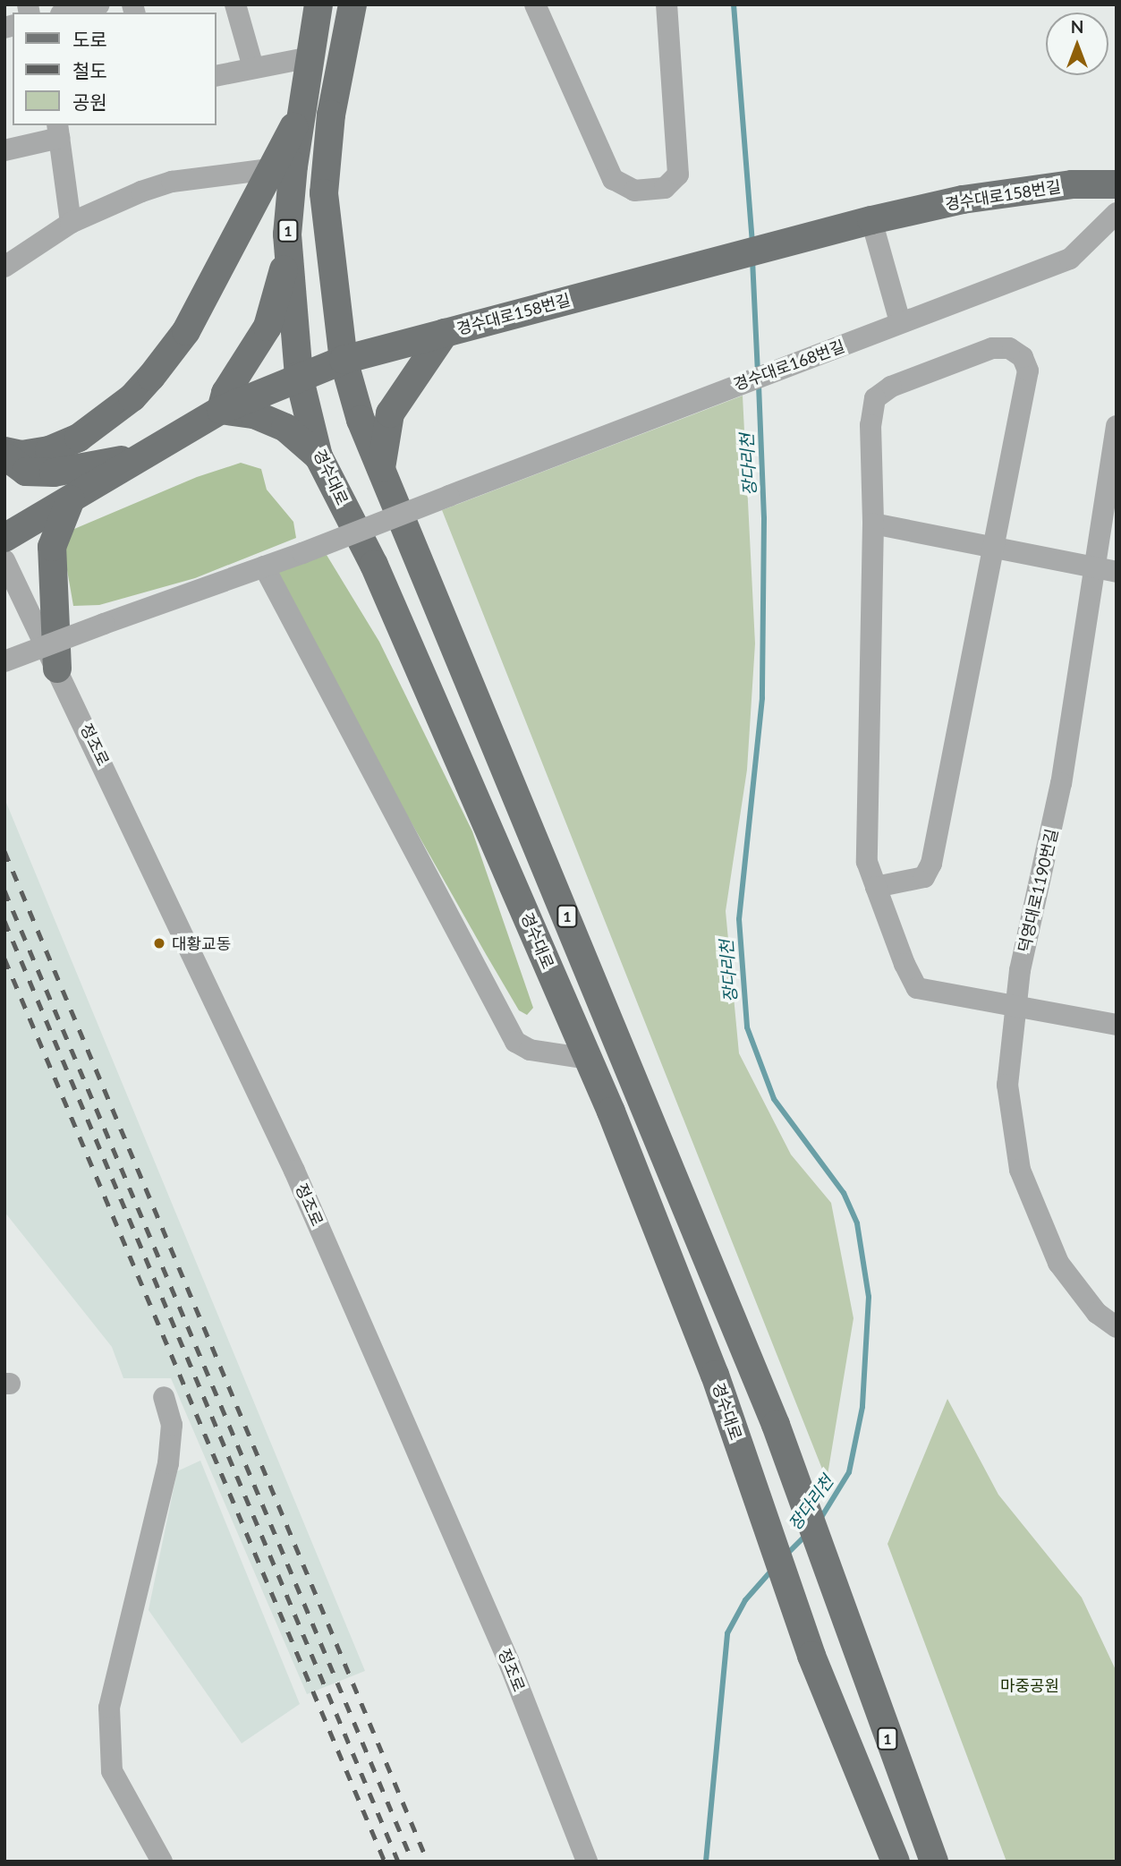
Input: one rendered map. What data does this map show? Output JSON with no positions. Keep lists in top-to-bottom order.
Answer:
{
  "streets": {
    "main road": ["경수대로158번길", "1", "경수대로"],
    "street": ["경수대로168번길", "정조로", "덕영대로1190번길"]
  },
  "crossings": [
    ["경수대로158번길", "1"],
    ["경수대로158번길", "경수대로"]
  ],
  "water": ["장다리천"],
  "parks": ["마중공원"],
  "places": ["대황교동"],
  "legend": ["도로", "철도", "공원"],
  "north": "top"
}
